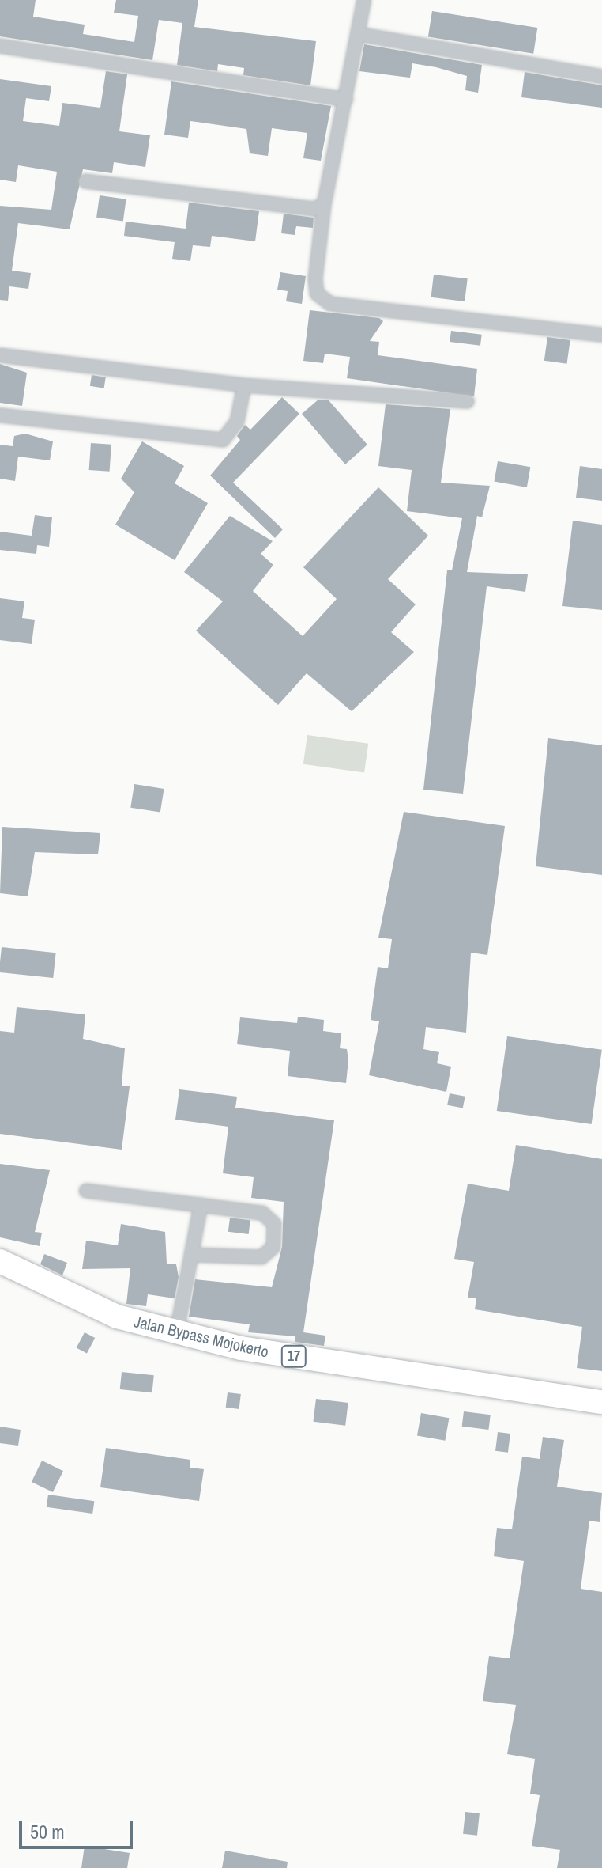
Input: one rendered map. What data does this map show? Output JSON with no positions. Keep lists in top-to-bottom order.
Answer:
{
  "streets": {
    "highway": ["Jalan Bypass Mojokerto", "17"]
  },
  "scale_bar": "50 m"
}
